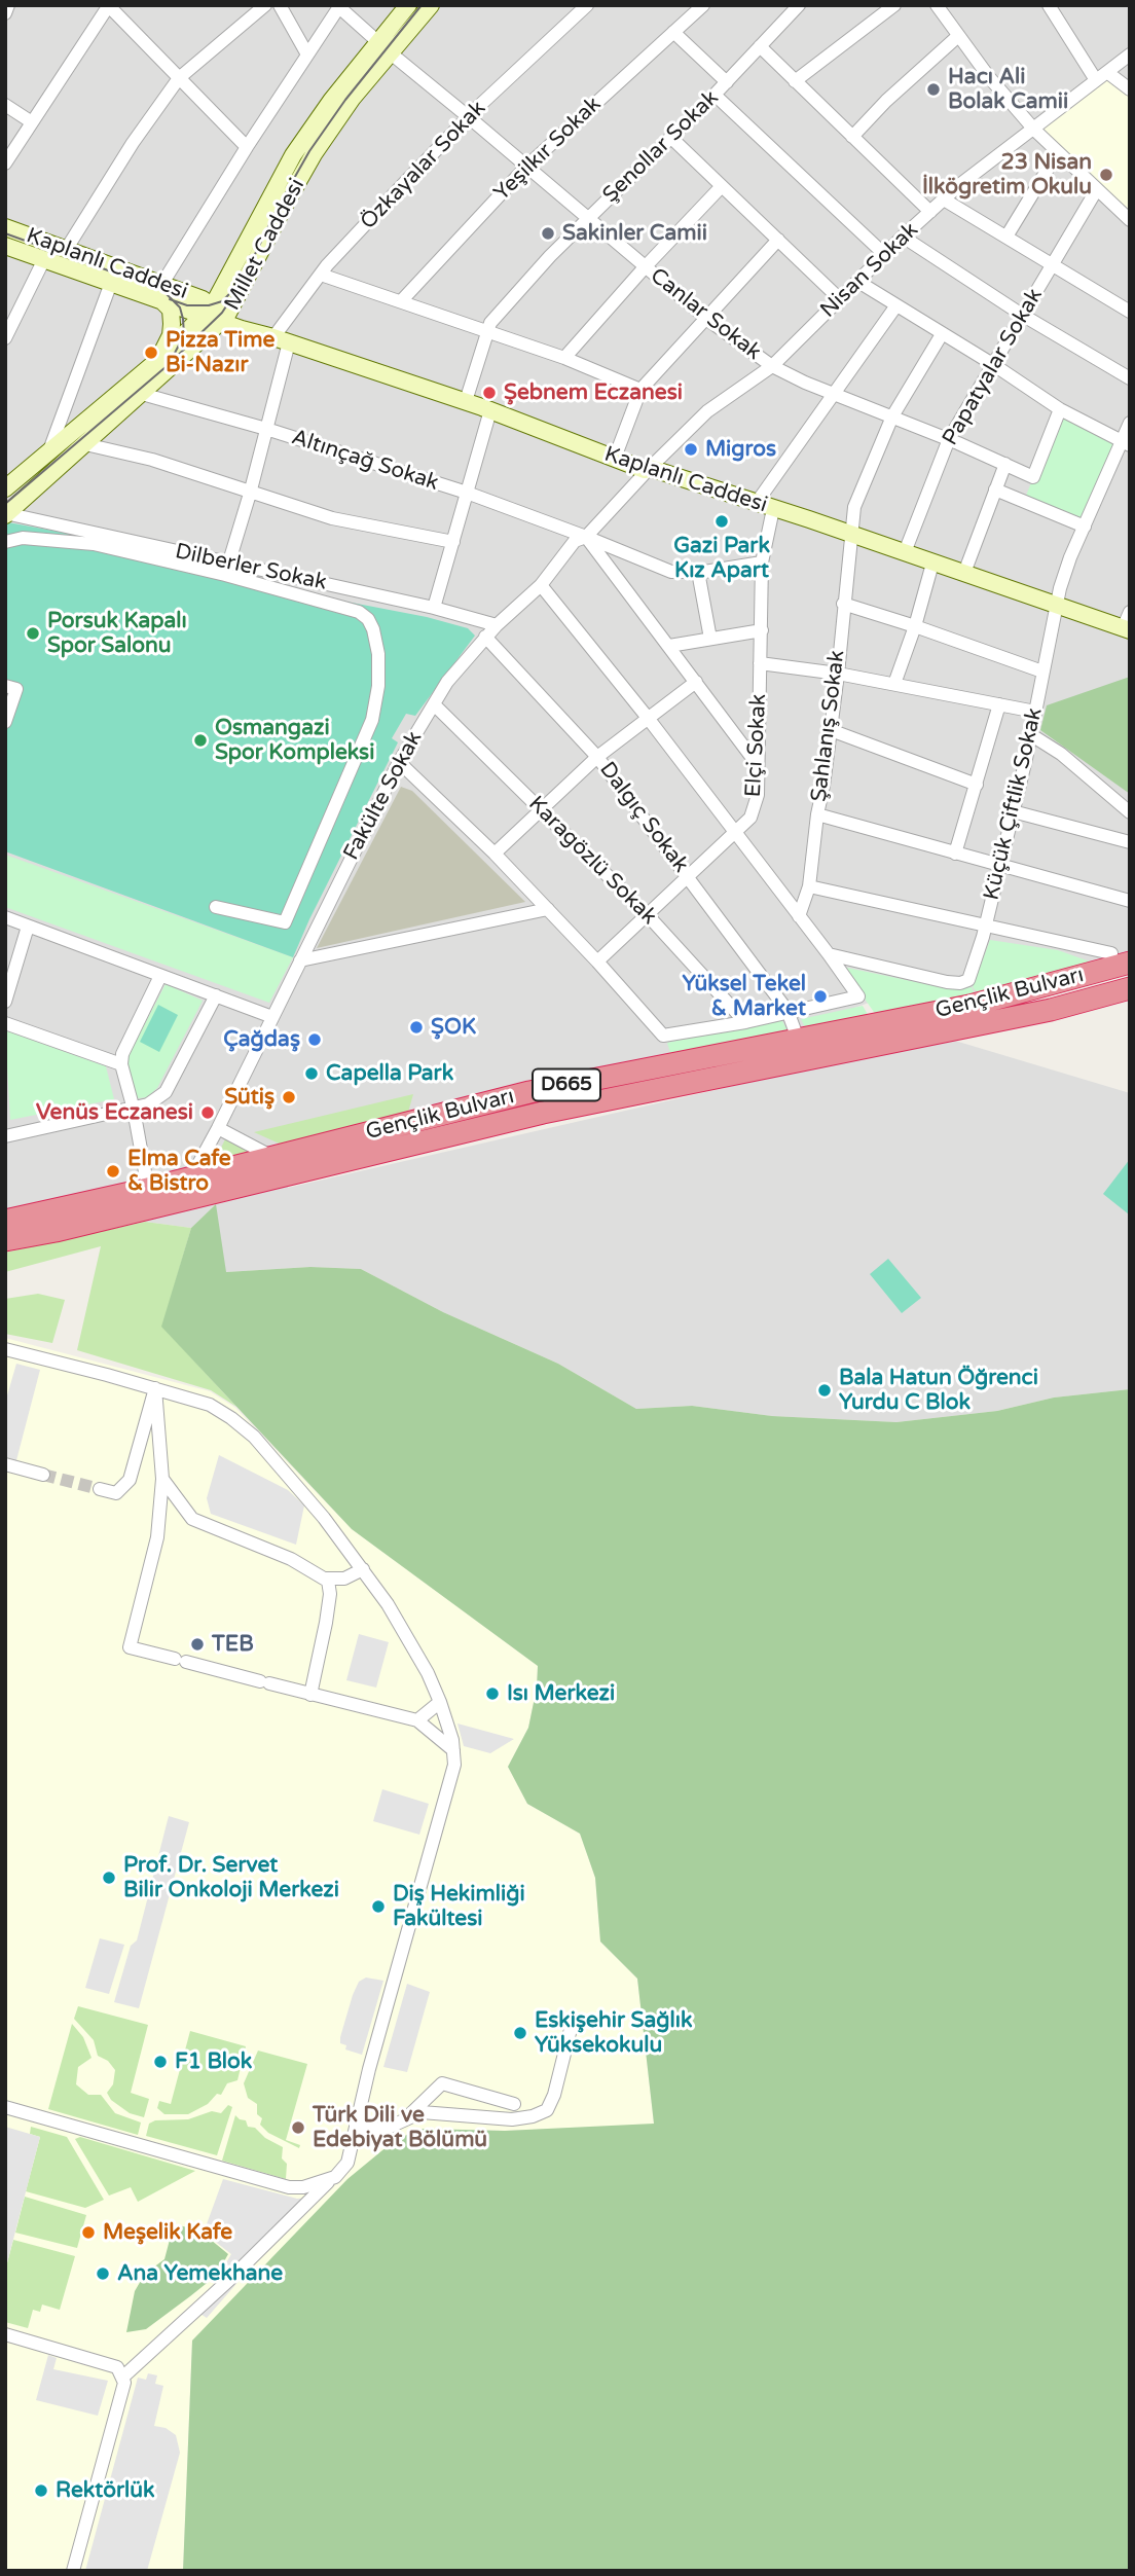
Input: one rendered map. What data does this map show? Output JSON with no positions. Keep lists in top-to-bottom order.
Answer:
{
  "streets": {
    "highway": ["Gençlik Bulvarı", "D665"],
    "main road": ["Millet Caddesi", "Kaplanlı Caddesi"],
    "street": [
      "Şenollar Sokak",
      "Yeşilkır Sokak",
      "Özkayalar Sokak",
      "Nisan Sokak",
      "Canlar Sokak",
      "Papatyalar Sokak",
      "Altınçağ Sokak",
      "Dilberler Sokak",
      "Şahlanış Sokak",
      "Elçi Sokak",
      "Fakülte Sokak",
      "Küçük Çiftlik Sokak",
      "Dalgıç Sokak",
      "Karagözlü Sokak"
    ]
  },
  "crossings": [
    ["Şenollar Sokak", "Kaplanlı Caddesi"],
    ["Şenollar Sokak", "Canlar Sokak"],
    ["Yeşilkır Sokak", "Canlar Sokak"],
    ["Özkayalar Sokak", "Kaplanlı Caddesi"],
    ["Özkayalar Sokak", "Canlar Sokak"],
    ["Millet Caddesi", "Kaplanlı Caddesi"],
    ["Millet Caddesi", "Canlar Sokak"],
    ["Millet Caddesi", "Altınçağ Sokak"],
    ["Millet Caddesi", "Dilberler Sokak"],
    ["Kaplanlı Caddesi", "Nisan Sokak"],
    ["Kaplanlı Caddesi", "Papatyalar Sokak"],
    ["Kaplanlı Caddesi", "Şahlanış Sokak"],
    ["Kaplanlı Caddesi", "Elçi Sokak"],
    ["Kaplanlı Caddesi", "Fakülte Sokak"],
    ["Kaplanlı Caddesi", "Küçük Çiftlik Sokak"],
    ["Nisan Sokak", "Canlar Sokak"],
    ["Nisan Sokak", "Fakülte Sokak"],
    ["Canlar Sokak", "Papatyalar Sokak"],
    ["Canlar Sokak", "Şahlanış Sokak"],
    ["Altınçağ Sokak", "Elçi Sokak"],
    ["Altınçağ Sokak", "Fakülte Sokak"],
    ["Dilberler Sokak", "Fakülte Sokak"],
    ["Elçi Sokak", "Dalgıç Sokak"],
    ["Elçi Sokak", "Karagözlü Sokak"],
    ["Fakülte Sokak", "Dalgıç Sokak"],
    ["Fakülte Sokak", "Karagözlü Sokak"],
    ["Fakülte Sokak", "Gençlik Bulvarı"],
    ["Dalgıç Sokak", "Gençlik Bulvarı"]
  ],
  "places": [
    "Hacı Ali Bolak Camii",
    "23 Nisan İlkögretim Okulu",
    "Sakinler Camii",
    "Pizza Time Bi-Nazır",
    "Şebnem Eczanesi",
    "Migros",
    "Gazi Park Kız Apart",
    "Porsuk Kapalı Spor Salonu",
    "Osmangazi Spor Kompleksi",
    "Yüksel Tekel & Market",
    "ŞOK",
    "Çağdaş",
    "Capella Park",
    "Sütiş",
    "Venüs Eczanesi",
    "Elma Cafe & Bistro",
    "Bala Hatun Öğrenci Yurdu C Blok",
    "TEB",
    "Isı Merkezi",
    "Prof. Dr. Servet Bilir Onkoloji Merkezi",
    "Diş Hekimliği Fakültesi",
    "Eskişehir Sağlık Yüksekokulu",
    "F1 Blok",
    "Türk Dili ve Edebiyat Bölümü",
    "Meşelik Kafe",
    "Ana Yemekhane",
    "Rektörlük"
  ]
}
